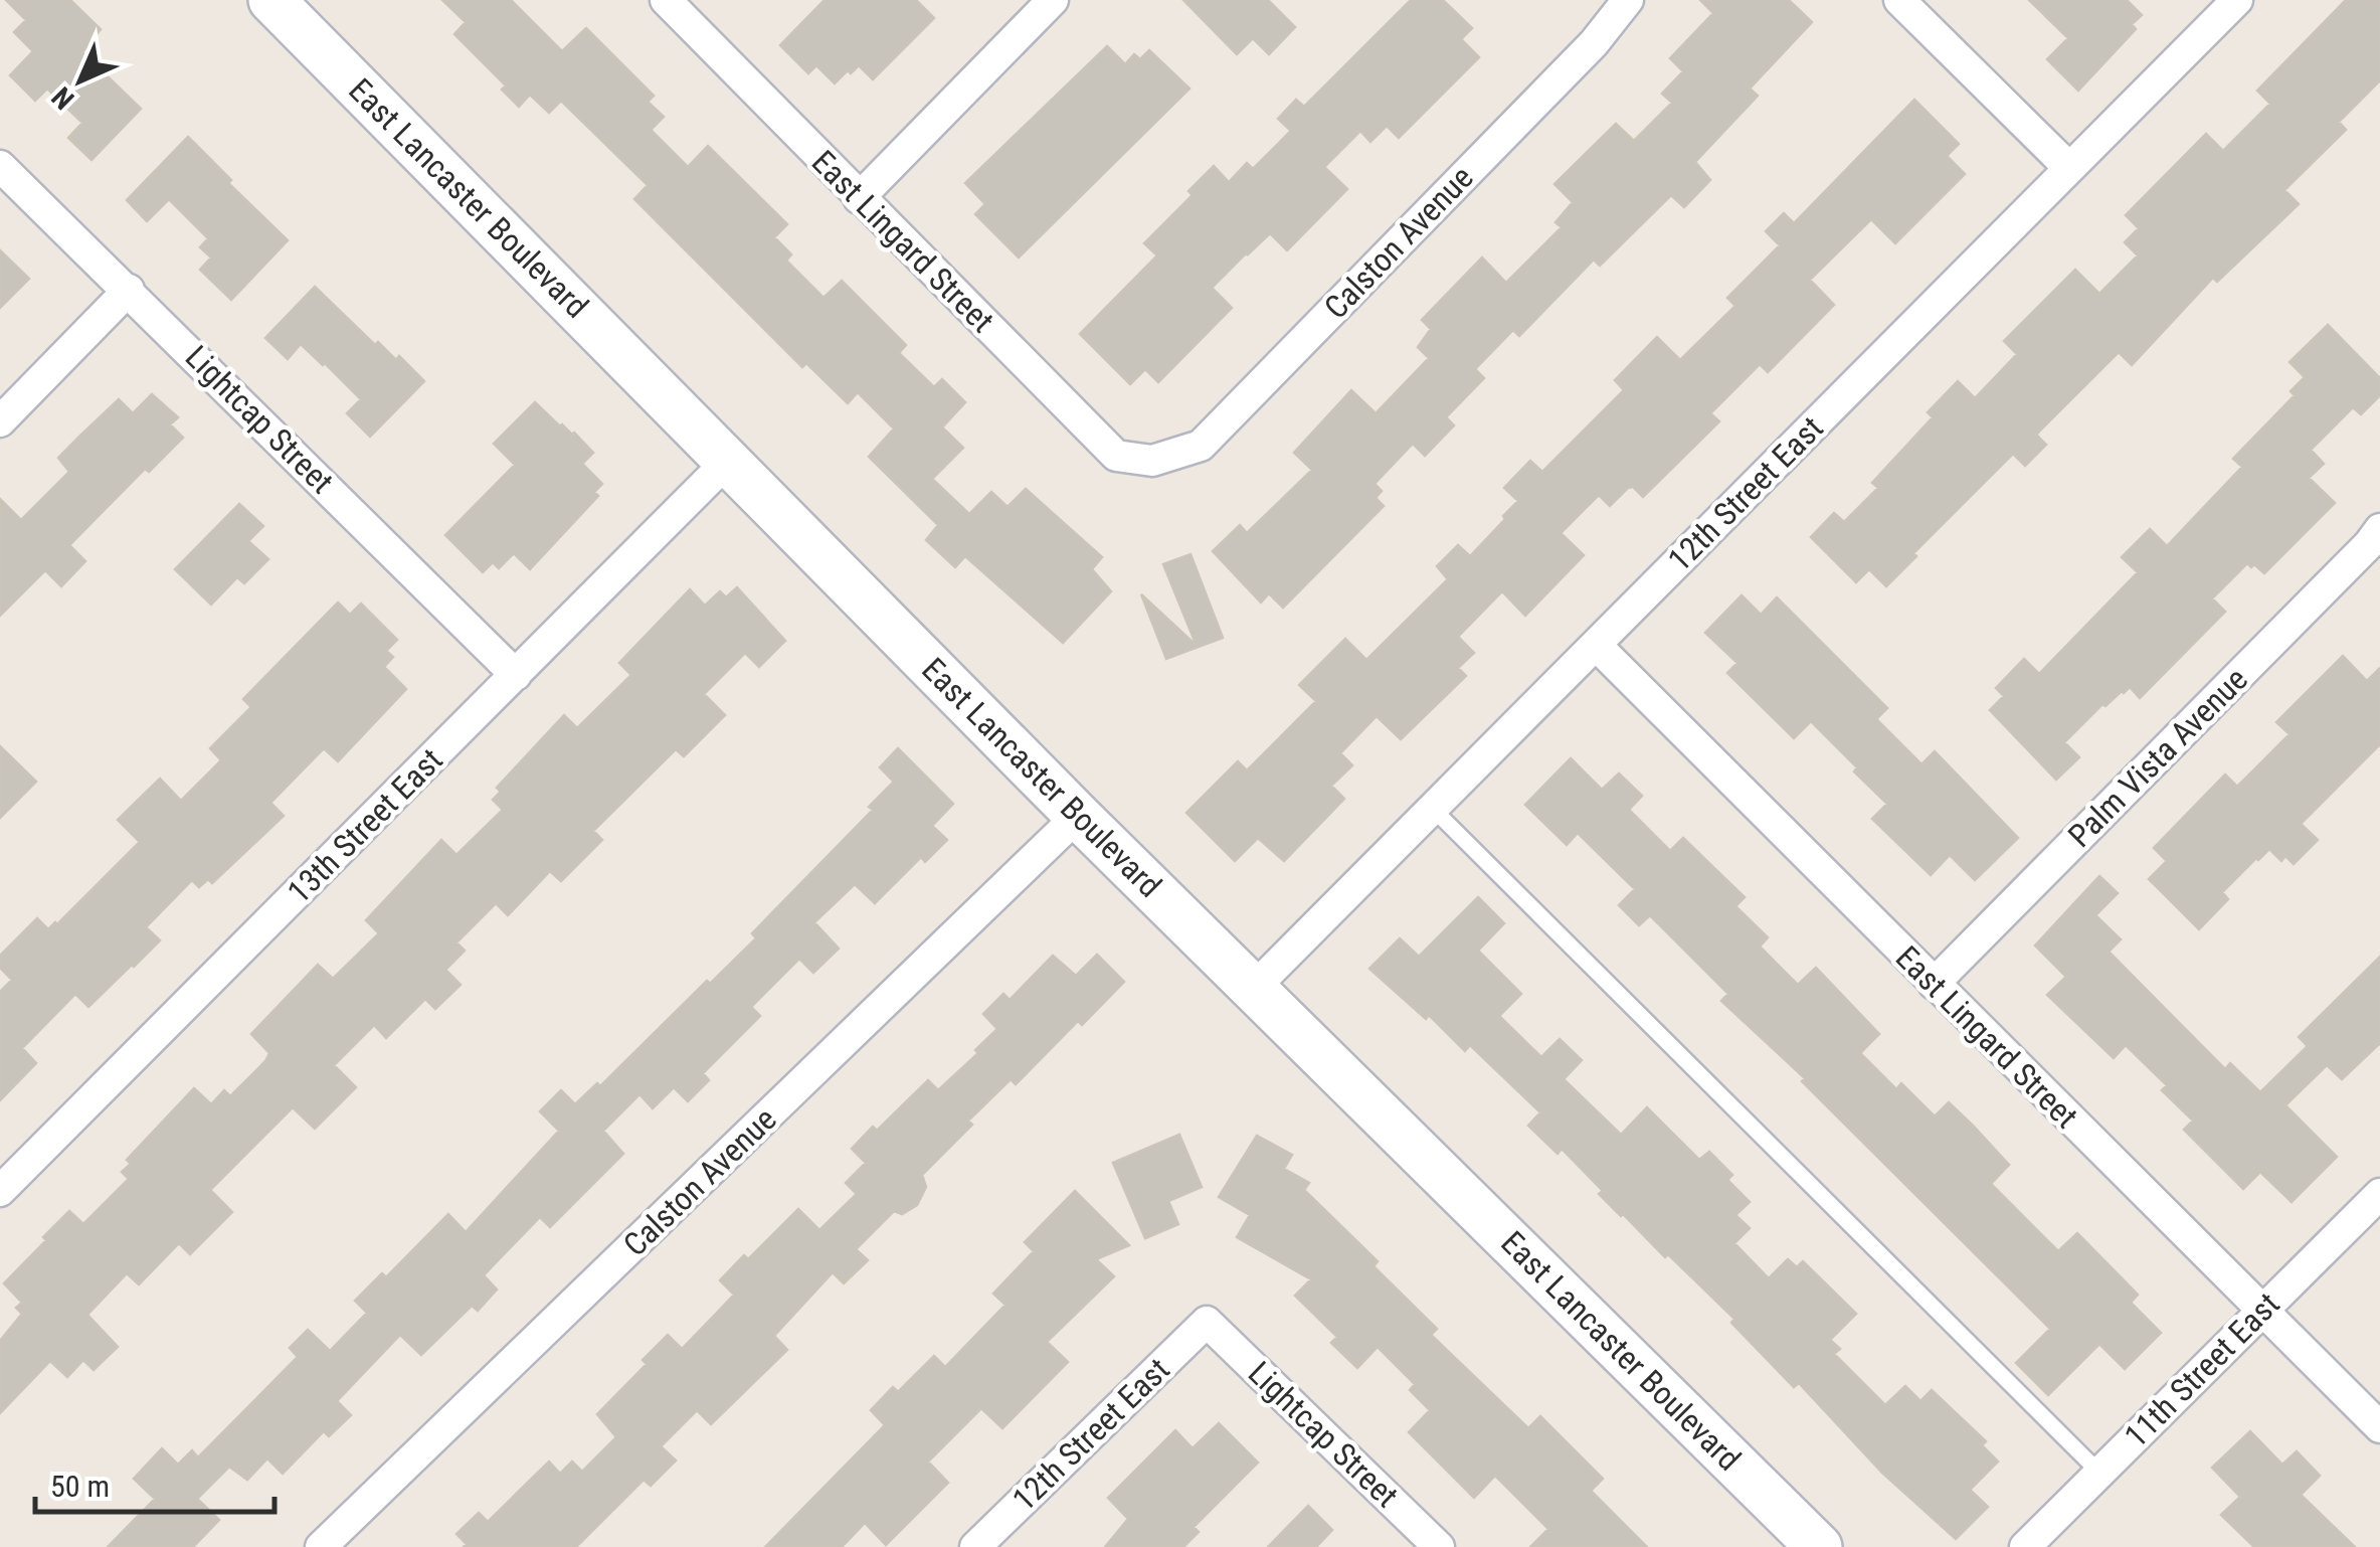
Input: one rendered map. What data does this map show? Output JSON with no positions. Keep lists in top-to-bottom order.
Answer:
{
  "streets": {
    "main road": ["East Lancaster Boulevard"],
    "street": [
      "East Lingard Street",
      "Calston Avenue",
      "Lightcap Street",
      "12th Street East",
      "Palm Vista Avenue",
      "13th Street East",
      "11th Street East"
    ]
  },
  "crossings": [
    ["East Lancaster Boulevard", "Calston Avenue"],
    ["East Lancaster Boulevard", "12th Street East"],
    ["East Lancaster Boulevard", "13th Street East"],
    ["East Lingard Street", "Calston Avenue"],
    ["East Lingard Street", "12th Street East"],
    ["East Lingard Street", "Palm Vista Avenue"],
    ["East Lingard Street", "11th Street East"],
    ["Lightcap Street", "12th Street East"],
    ["Lightcap Street", "13th Street East"]
  ],
  "scale_bar": "50 m",
  "north": "bottom left"
}
